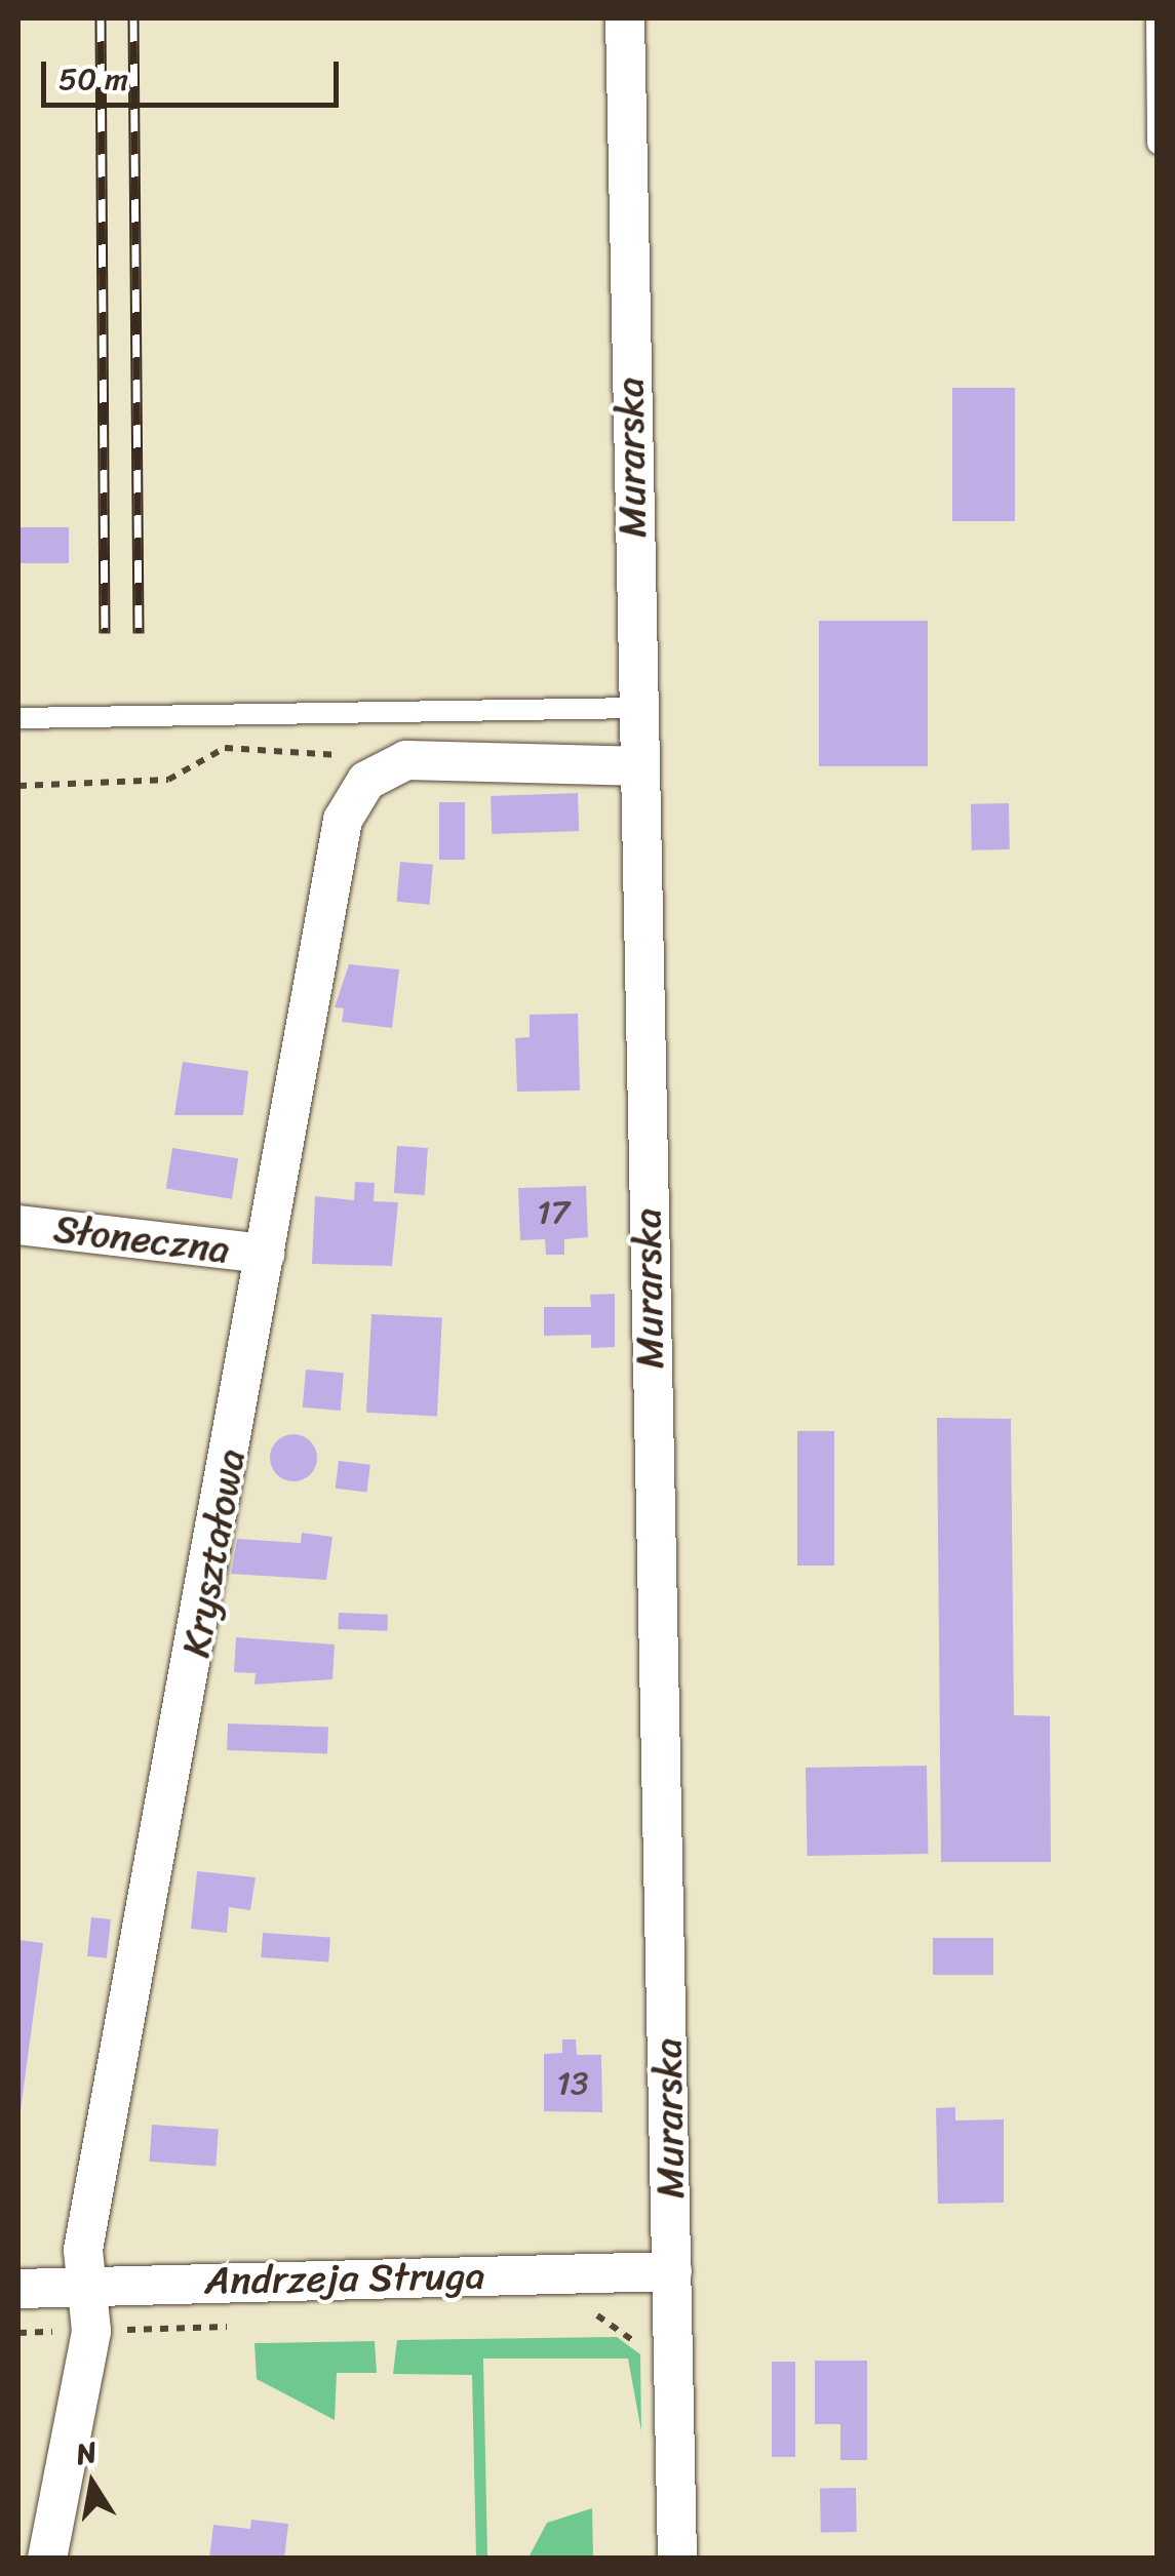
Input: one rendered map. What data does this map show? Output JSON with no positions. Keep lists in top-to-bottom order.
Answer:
{
  "streets": {
    "street": [
      "Murarska",
      "Słoneczna",
      "Kryształowa",
      "Andrzeja Struga"
    ]
  },
  "crossings": [
    ["Murarska", "Andrzeja Struga"],
    ["Słoneczna", "Kryształowa"],
    ["Kryształowa", "Andrzeja Struga"]
  ],
  "house_numbers": ["17", "13"],
  "scale_bar": "50 m",
  "north": "top"
}
